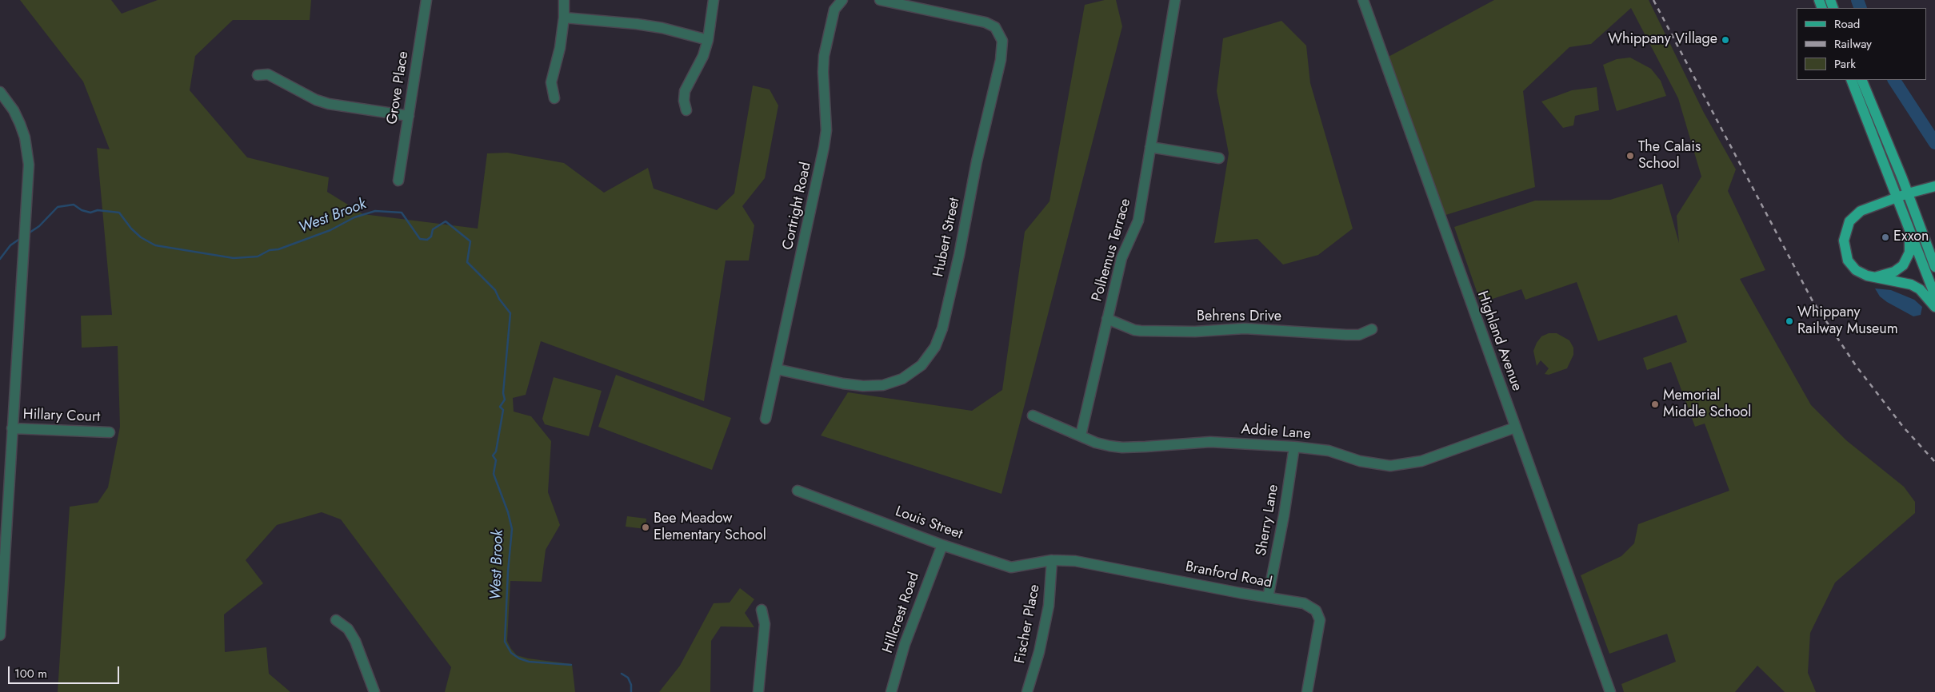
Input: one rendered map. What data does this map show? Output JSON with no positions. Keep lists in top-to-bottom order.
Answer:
{
  "streets": {
    "street": [
      "Grove Place",
      "Cortright Road",
      "Hubert Street",
      "Polhemus Terrace",
      "Behrens Drive",
      "Highland Avenue",
      "Hillary Court",
      "Addie Lane",
      "Sherry Lane",
      "Louis Street",
      "Branford Road",
      "Hillcrest Road",
      "Fischer Place"
    ]
  },
  "crossings": [
    ["Cortright Road", "Hubert Street"],
    ["Polhemus Terrace", "Behrens Drive"],
    ["Polhemus Terrace", "Addie Lane"],
    ["Highland Avenue", "Addie Lane"],
    ["Addie Lane", "Sherry Lane"],
    ["Sherry Lane", "Branford Road"],
    ["Louis Street", "Branford Road"],
    ["Louis Street", "Hillcrest Road"],
    ["Louis Street", "Fischer Place"],
    ["Branford Road", "Fischer Place"]
  ],
  "water": ["West Brook"],
  "places": [
    "Whippany Village",
    "The Calais School",
    "Exxon",
    "Whippany Railway Museum",
    "Memorial Middle School",
    "Bee Meadow Elementary School"
  ],
  "legend": ["Road", "Railway", "Park"],
  "scale_bar": "100 m"
}
